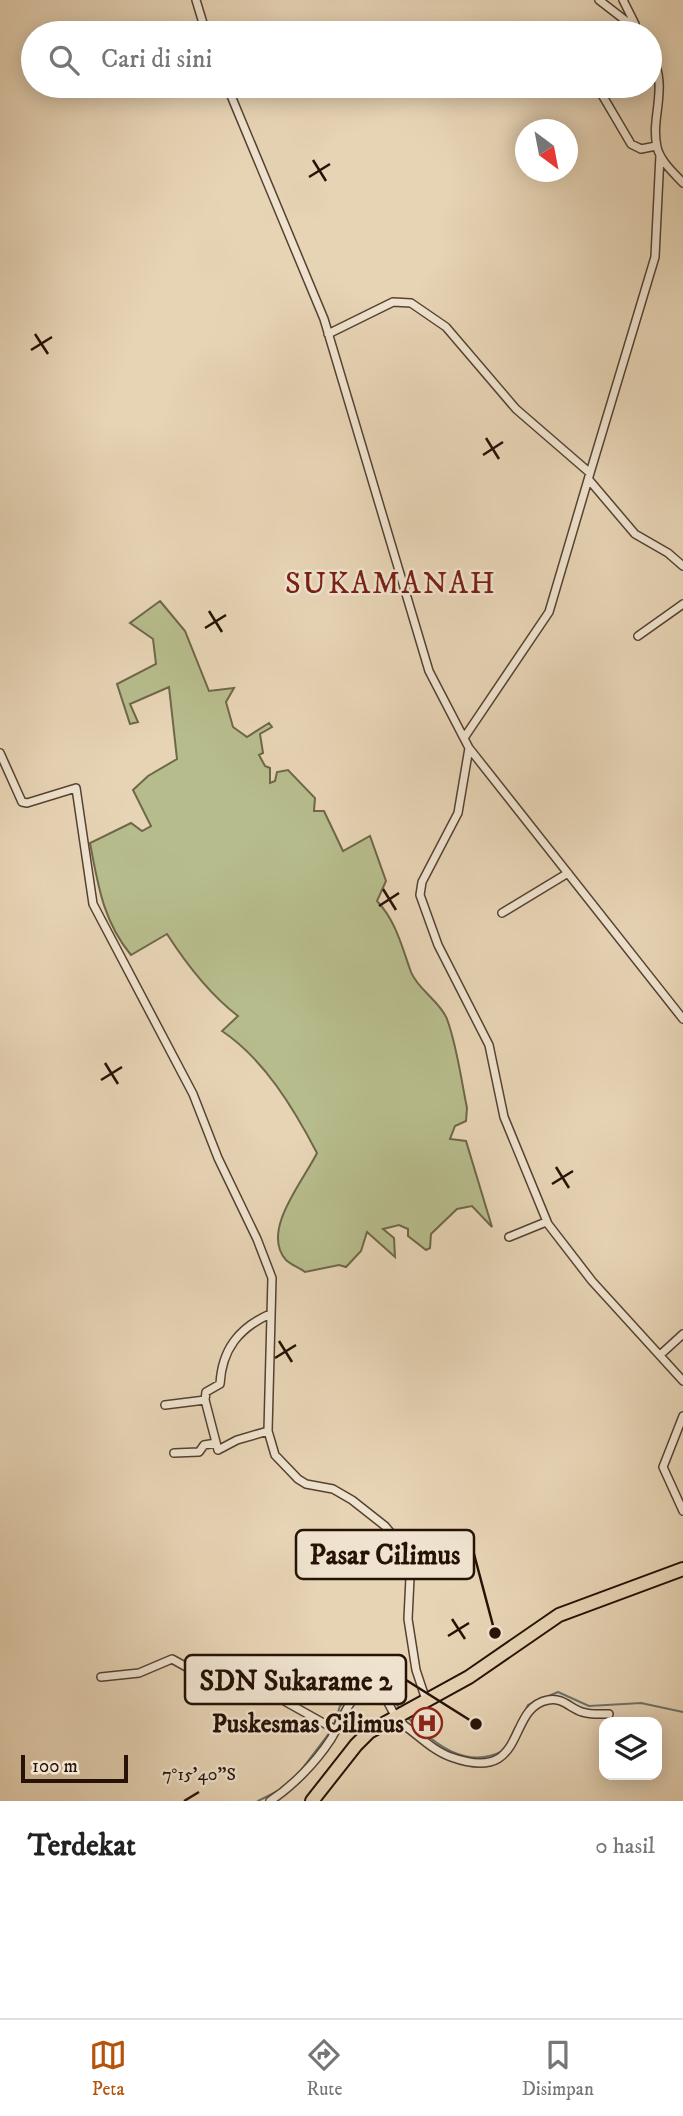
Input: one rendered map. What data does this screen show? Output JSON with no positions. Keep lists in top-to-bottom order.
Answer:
{
  "districts": ["SUKAMANAH"],
  "places": {
    "other": ["Pasar Cilimus", "SDN Sukarame 2"],
    "hospital": ["Puskesmas Cilimus"]
  },
  "scale_bar": "100 m",
  "north": "bottom right",
  "page": {
    "search": "Cari di sini",
    "scale": "100 m",
    "heading": ["Terdekat", "0 hasil"],
    "nav": ["Peta", "Rute", "Disimpan"]
  },
  "coordinates": ["7°15'40\"S"]
}
